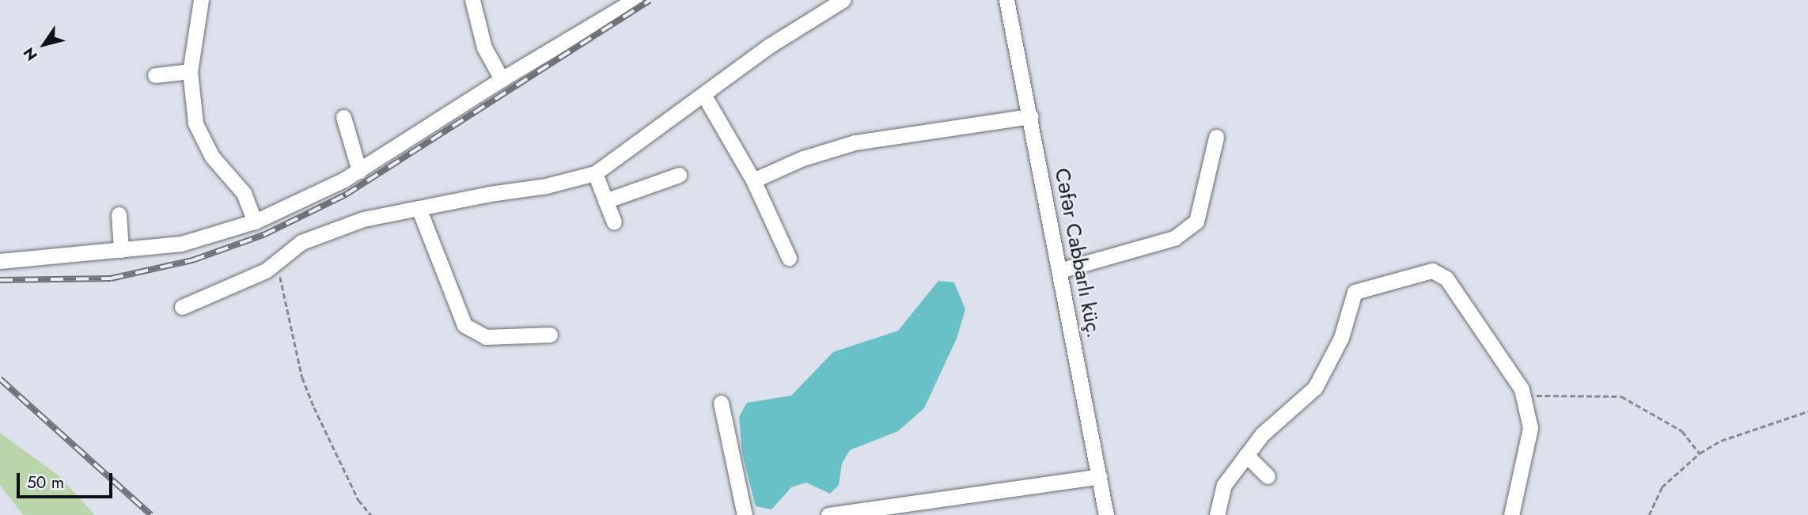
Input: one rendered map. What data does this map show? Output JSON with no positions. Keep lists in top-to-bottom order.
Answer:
{
  "streets": {
    "street": ["Cəfər Cabbarlı küç."]
  },
  "scale_bar": "50 m",
  "north": "bottom left"
}
